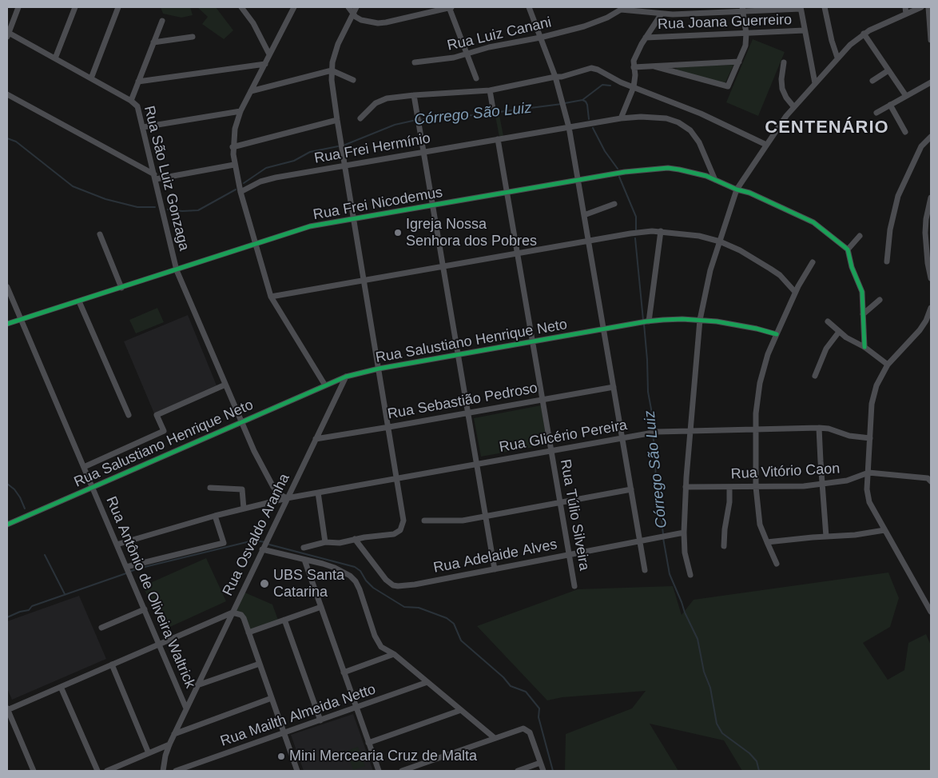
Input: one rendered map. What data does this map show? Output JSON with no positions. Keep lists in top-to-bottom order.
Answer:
{
  "streets": {
    "street": [
      "Rua Joana Guerreiro",
      "Rua Luiz Canani",
      "Rua Frei Hermínio",
      "Rua São Luiz Gonzaga",
      "Rua Frei Nicodemus",
      "Rua Salustiano Henrique Neto",
      "Rua Sebastião Pedroso",
      "Rua Glicério Pereira",
      "Rua Vitório Caon",
      "Rua Túlio Silveira",
      "Rua Osvaldo Aranha",
      "Rua Adelaide Alves",
      "Rua Antônio de Oliveira Waltrick",
      "Rua Mailth Almeida Netto"
    ]
  },
  "crossings": [
    ["Rua Frei Hermínio", "Rua Frei Nicodemus"],
    ["Rua Frei Hermínio", "Rua Túlio Silveira"],
    ["Rua São Luiz Gonzaga", "Rua Frei Nicodemus"],
    ["Rua São Luiz Gonzaga", "Rua Salustiano Henrique Neto"],
    ["Rua São Luiz Gonzaga", "Rua Glicério Pereira"],
    ["Rua São Luiz Gonzaga", "Rua Osvaldo Aranha"],
    ["Rua Frei Nicodemus", "Rua Túlio Silveira"],
    ["Rua Frei Nicodemus", "Rua Antônio de Oliveira Waltrick"],
    ["Rua Salustiano Henrique Neto", "Rua Túlio Silveira"],
    ["Rua Salustiano Henrique Neto", "Rua Osvaldo Aranha"],
    ["Rua Salustiano Henrique Neto", "Rua Antônio de Oliveira Waltrick"],
    ["Rua Sebastião Pedroso", "Rua Túlio Silveira"],
    ["Rua Sebastião Pedroso", "Rua Osvaldo Aranha"],
    ["Rua Glicério Pereira", "Rua Túlio Silveira"],
    ["Rua Glicério Pereira", "Rua Osvaldo Aranha"],
    ["Rua Glicério Pereira", "Rua Antônio de Oliveira Waltrick"],
    ["Rua Túlio Silveira", "Rua Adelaide Alves"],
    ["Rua Osvaldo Aranha", "Rua Antônio de Oliveira Waltrick"]
  ],
  "districts": ["CENTENÁRIO"],
  "water": ["Córrego São Luiz"],
  "places": ["Igreja Nossa Senhora dos Pobres", "UBS Santa Catarina", "Mini Mercearia Cruz de Malta"]
}
